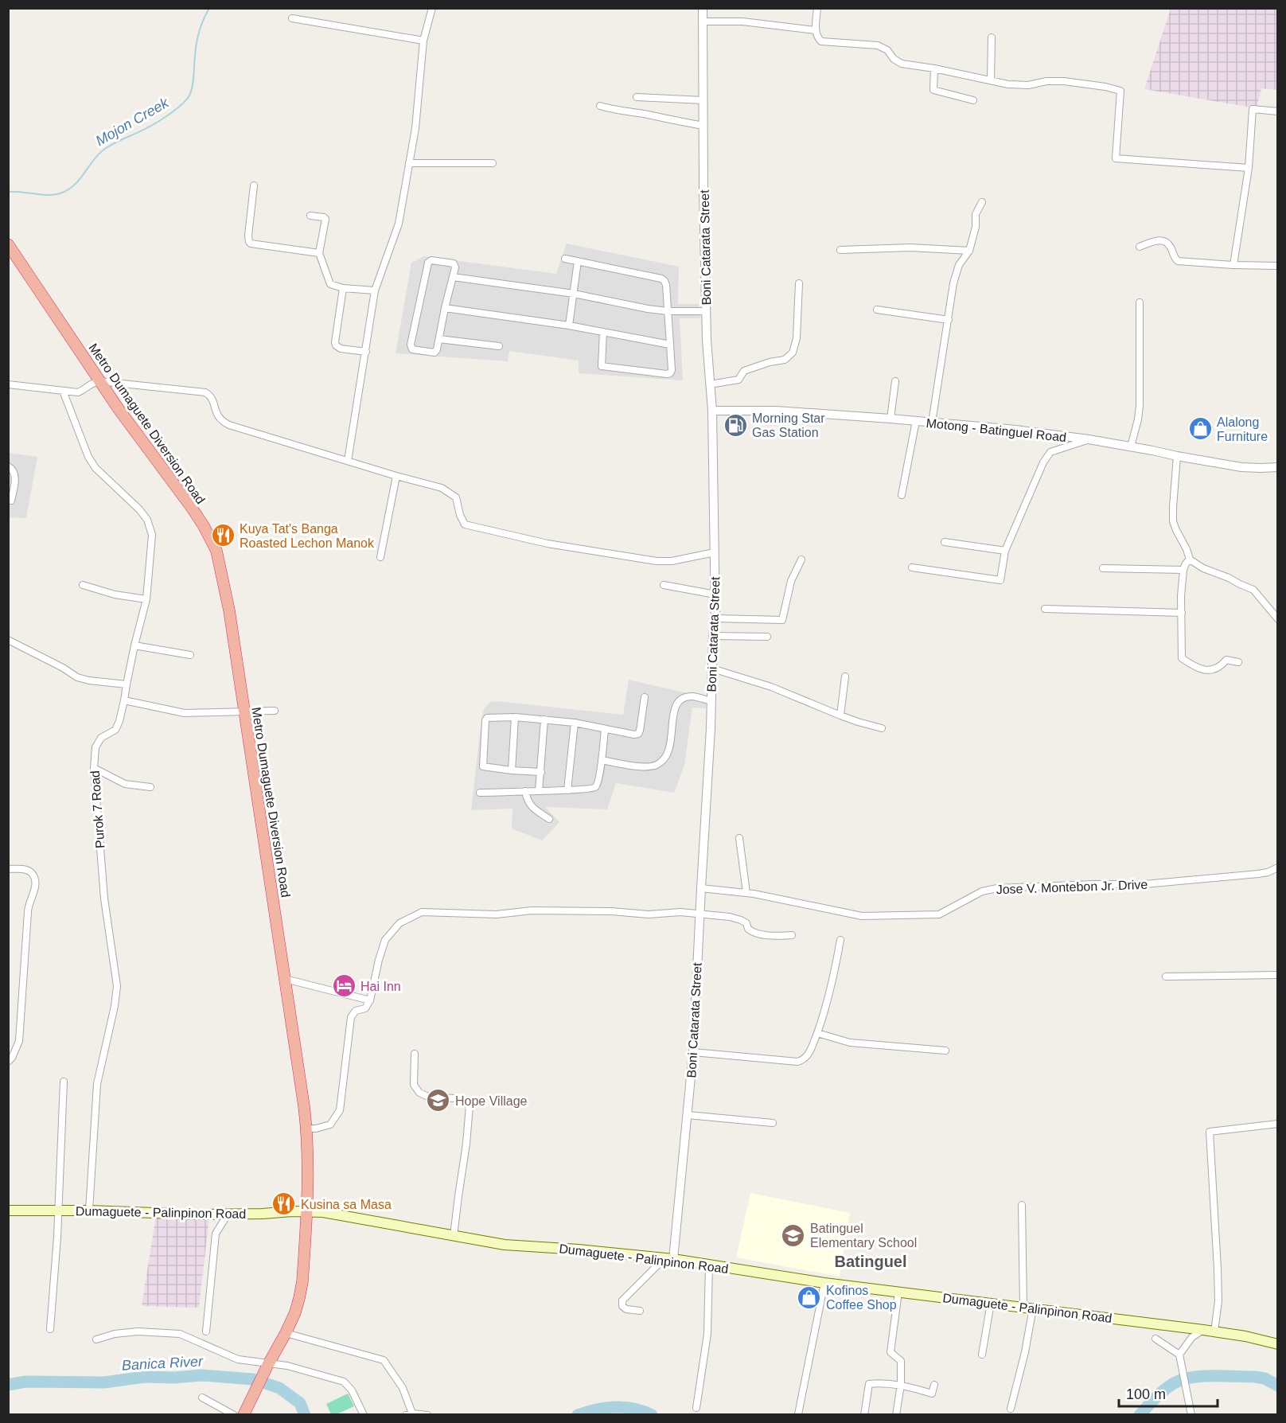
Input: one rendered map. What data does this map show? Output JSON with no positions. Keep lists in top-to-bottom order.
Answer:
{
  "streets": {
    "highway": ["Metro Dumaguete Diversion Road"],
    "main road": ["Dumaguete - Palinpinon Road"],
    "street": [
      "Boni Catarata Street",
      "Motong - Batinguel Road",
      "Purok 7 Road",
      "Jose V. Montebon Jr. Drive"
    ]
  },
  "crossings": [
    ["Boni Catarata Street", "Motong - Batinguel Road"],
    ["Boni Catarata Street", "Jose V. Montebon Jr. Drive"],
    ["Boni Catarata Street", "Dumaguete - Palinpinon Road"],
    ["Metro Dumaguete Diversion Road", "Dumaguete - Palinpinon Road"],
    ["Purok 7 Road", "Dumaguete - Palinpinon Road"]
  ],
  "districts": ["Batinguel"],
  "water": ["Mojon Creek", "Banica River"],
  "places": {
    "fuel station": ["Morning Star Gas Station"],
    "shop": ["Alalong Furniture", "Kofinos Coffee Shop"],
    "restaurant": ["Kuya Tat's Banga Roasted Lechon Manok", "Kusina sa Masa"],
    "hotel": ["Hai Inn"],
    "school or university": ["Hope Village", "Batinguel Elementary School"]
  },
  "scale_bar": "100 m"
}
